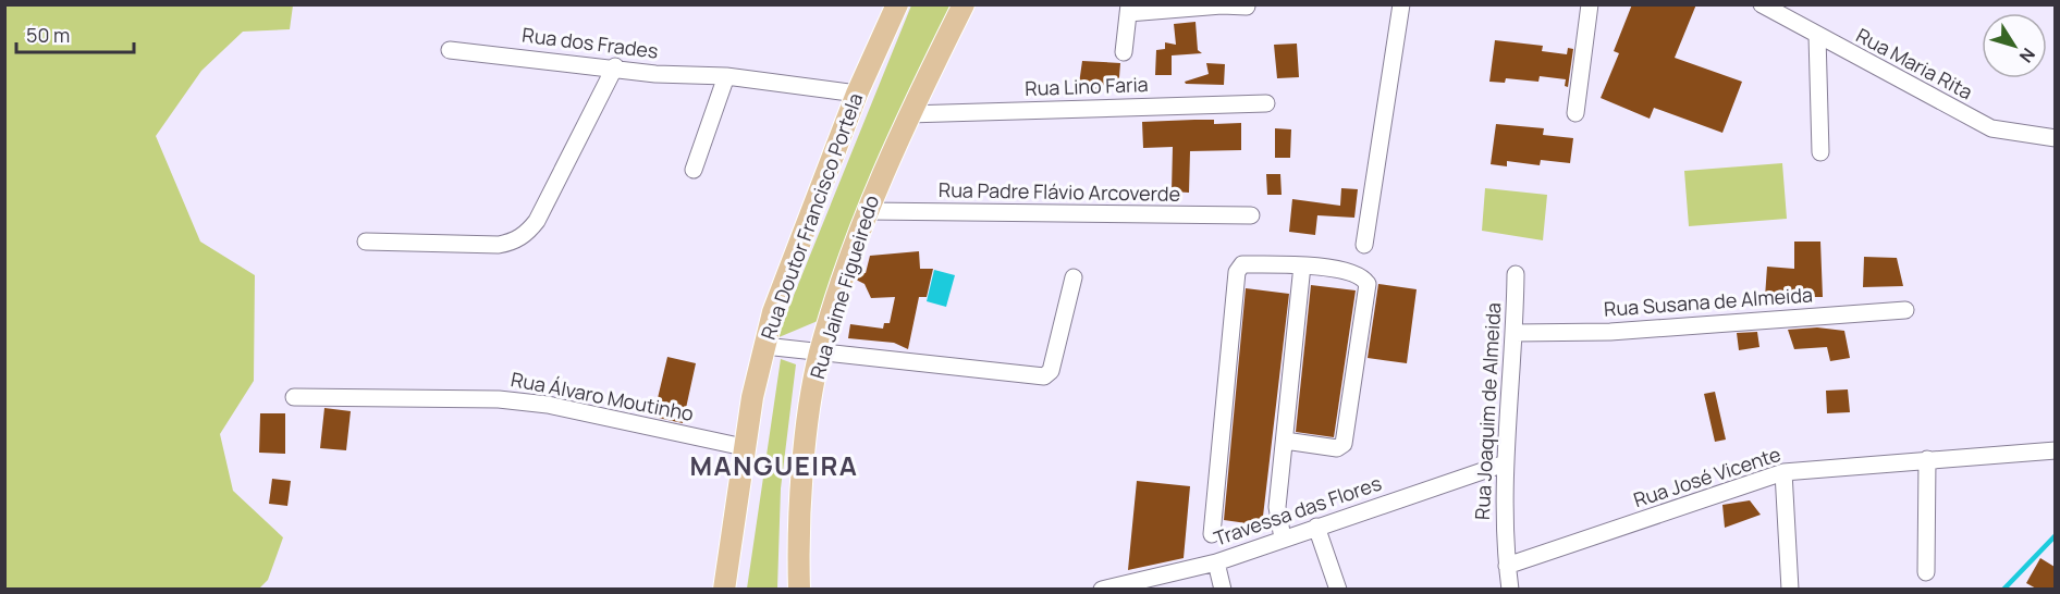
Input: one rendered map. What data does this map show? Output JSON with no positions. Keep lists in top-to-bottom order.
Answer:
{
  "streets": {
    "main road": ["Rua Doutor Francisco Portela", "Rua Jaime Figueiredo"],
    "street": [
      "Rua dos Frades",
      "Rua Maria Rita",
      "Rua Lino Faria",
      "Rua Padre Flávio Arcoverde",
      "Rua Susana de Almeida",
      "Rua Álvaro Moutinho",
      "Rua Joaquim de Almeida",
      "Rua José Vicente",
      "Travessa das Flores"
    ]
  },
  "crossings": [
    ["Rua dos Frades", "Rua Doutor Francisco Portela"],
    ["Rua Lino Faria", "Rua Jaime Figueiredo"],
    ["Rua Padre Flávio Arcoverde", "Rua Jaime Figueiredo"],
    ["Rua Doutor Francisco Portela", "Rua Álvaro Moutinho"],
    ["Rua Susana de Almeida", "Rua Joaquim de Almeida"],
    ["Rua Joaquim de Almeida", "Rua José Vicente"],
    ["Rua Joaquim de Almeida", "Travessa das Flores"]
  ],
  "districts": ["MANGUEIRA"],
  "scale_bar": "50 m",
  "north": "bottom right"
}
